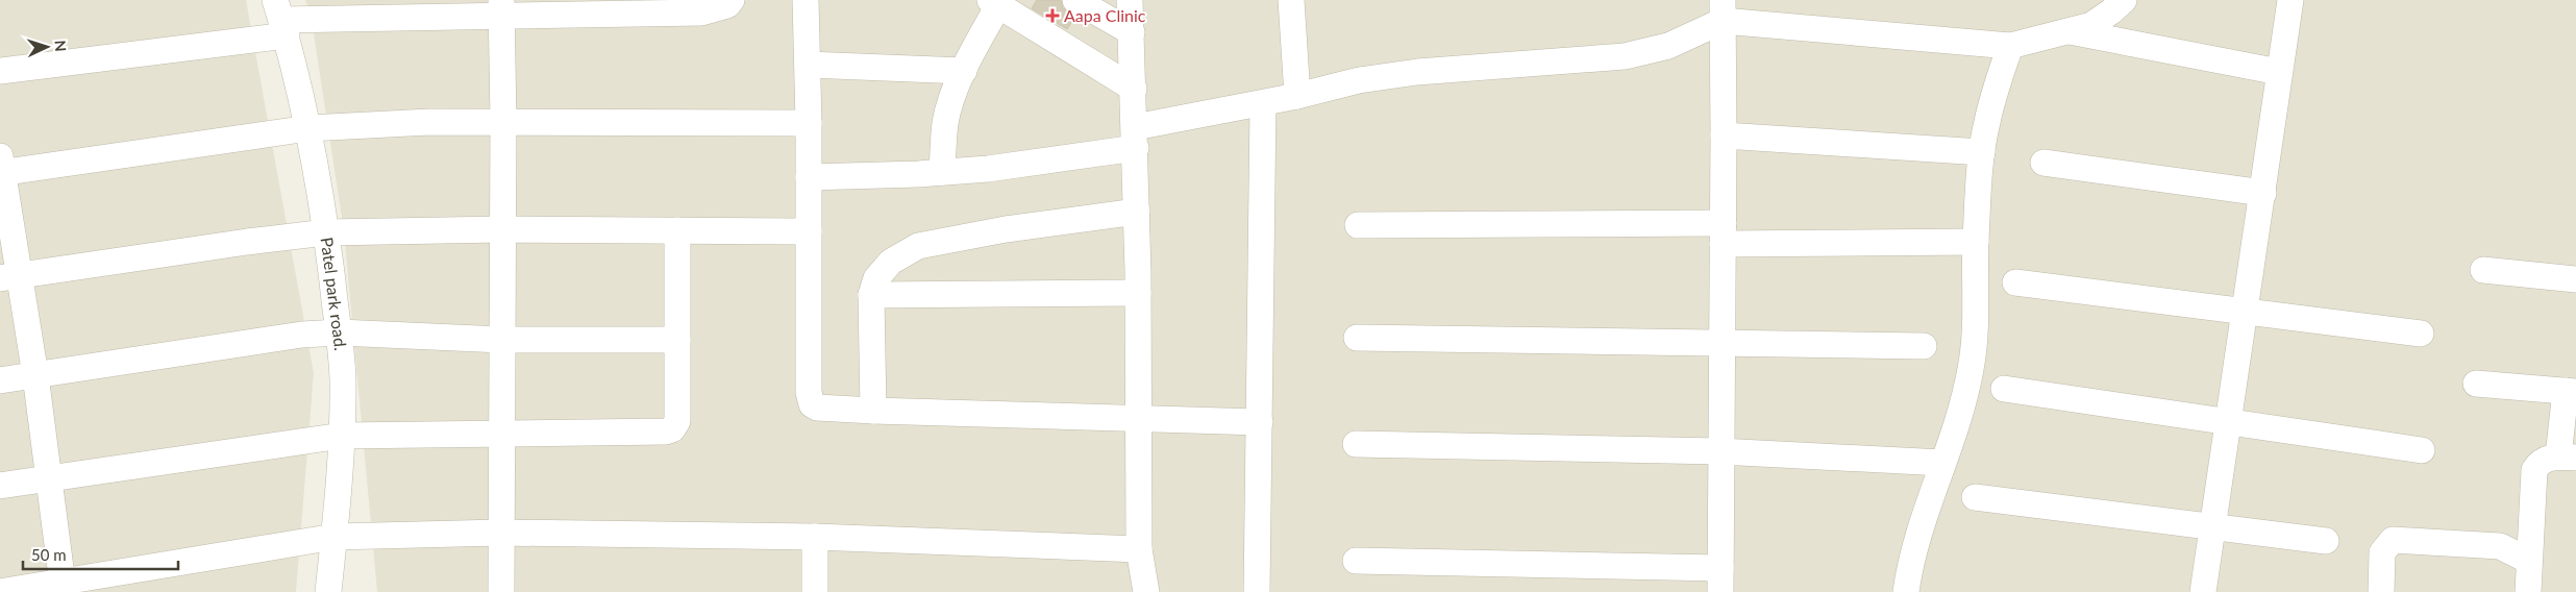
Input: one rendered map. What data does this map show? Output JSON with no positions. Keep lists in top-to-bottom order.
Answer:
{
  "streets": {
    "street": ["Patel park road."]
  },
  "places": {
    "health": ["Aapa Clinic"]
  },
  "scale_bar": "50 m",
  "north": "right"
}
